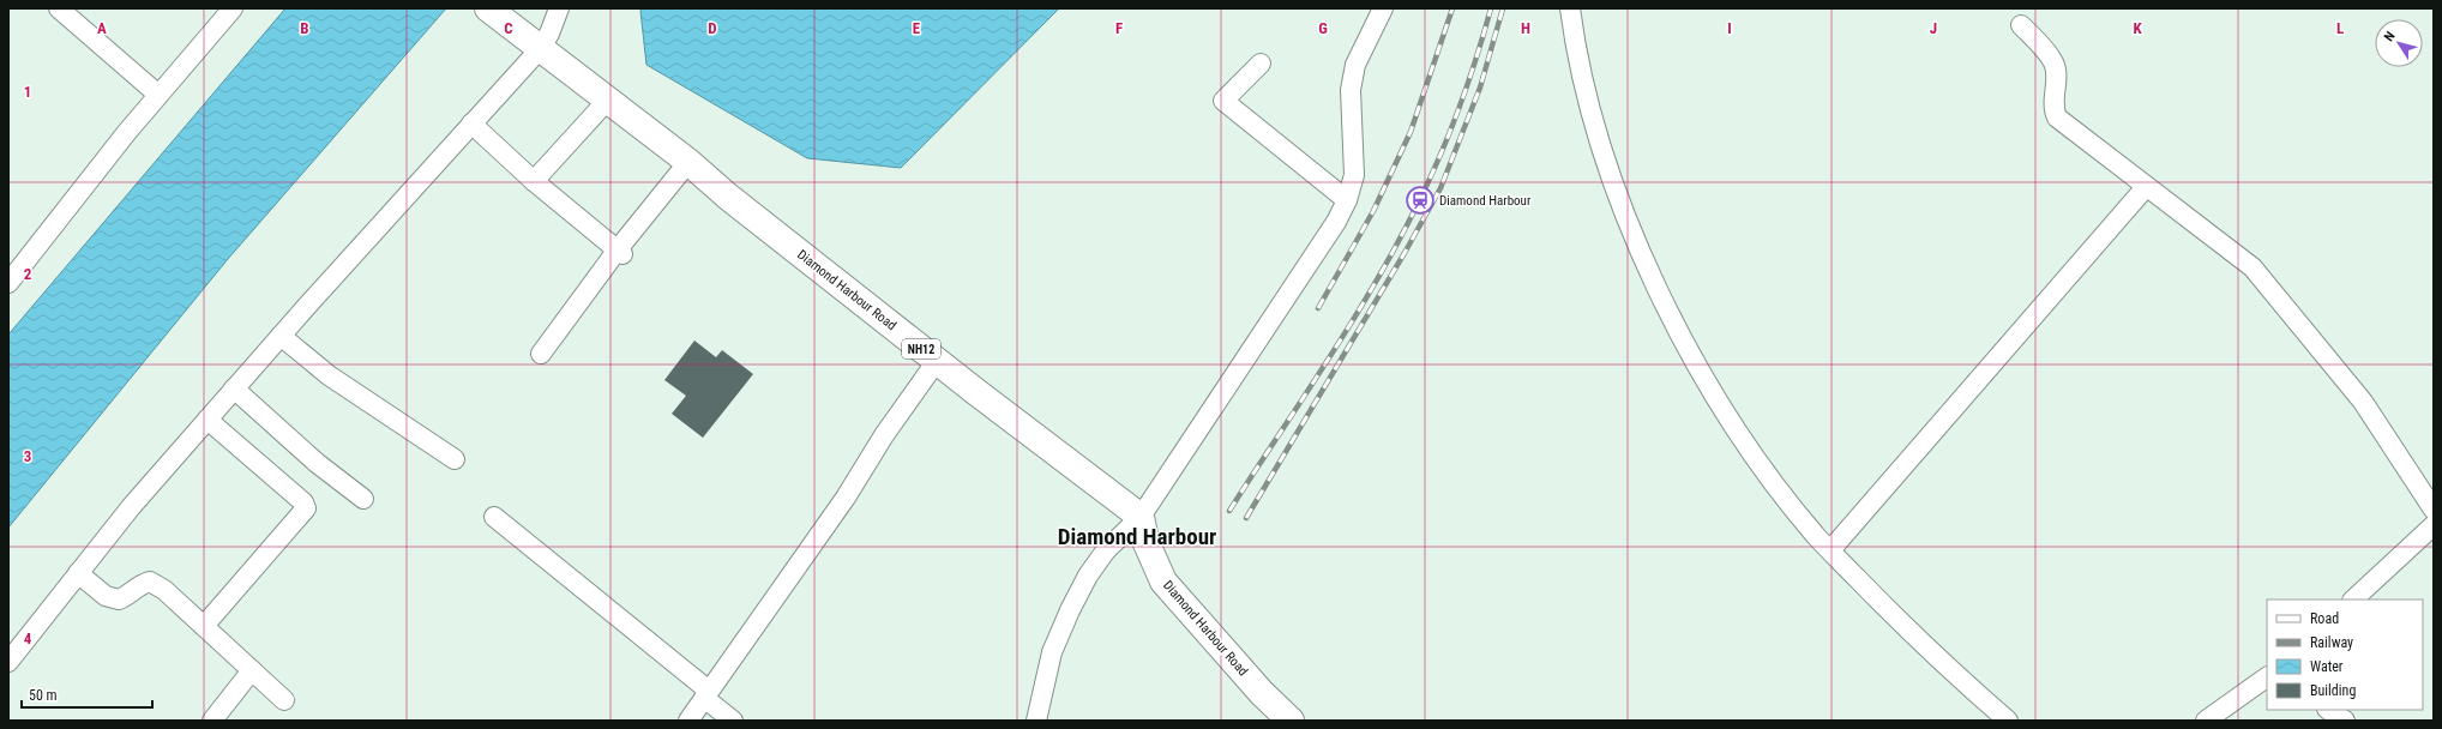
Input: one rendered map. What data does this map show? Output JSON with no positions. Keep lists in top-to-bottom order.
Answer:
{
  "streets": {
    "highway": ["Diamond Harbour Road", "NH12"]
  },
  "districts": ["Diamond Harbour"],
  "places": {
    "station": ["Diamond Harbour"]
  },
  "legend": [
    "Road",
    "Railway",
    "Water",
    "Building"
  ],
  "scale_bar": "50 m",
  "north": "top left",
  "grid": {
    "columns": [
      "A",
      "B",
      "C",
      "D",
      "E",
      "F",
      "G",
      "H",
      "I",
      "J",
      "K",
      "L"
    ],
    "rows": [
      "1",
      "2",
      "3",
      "4"
    ]
  }
}
